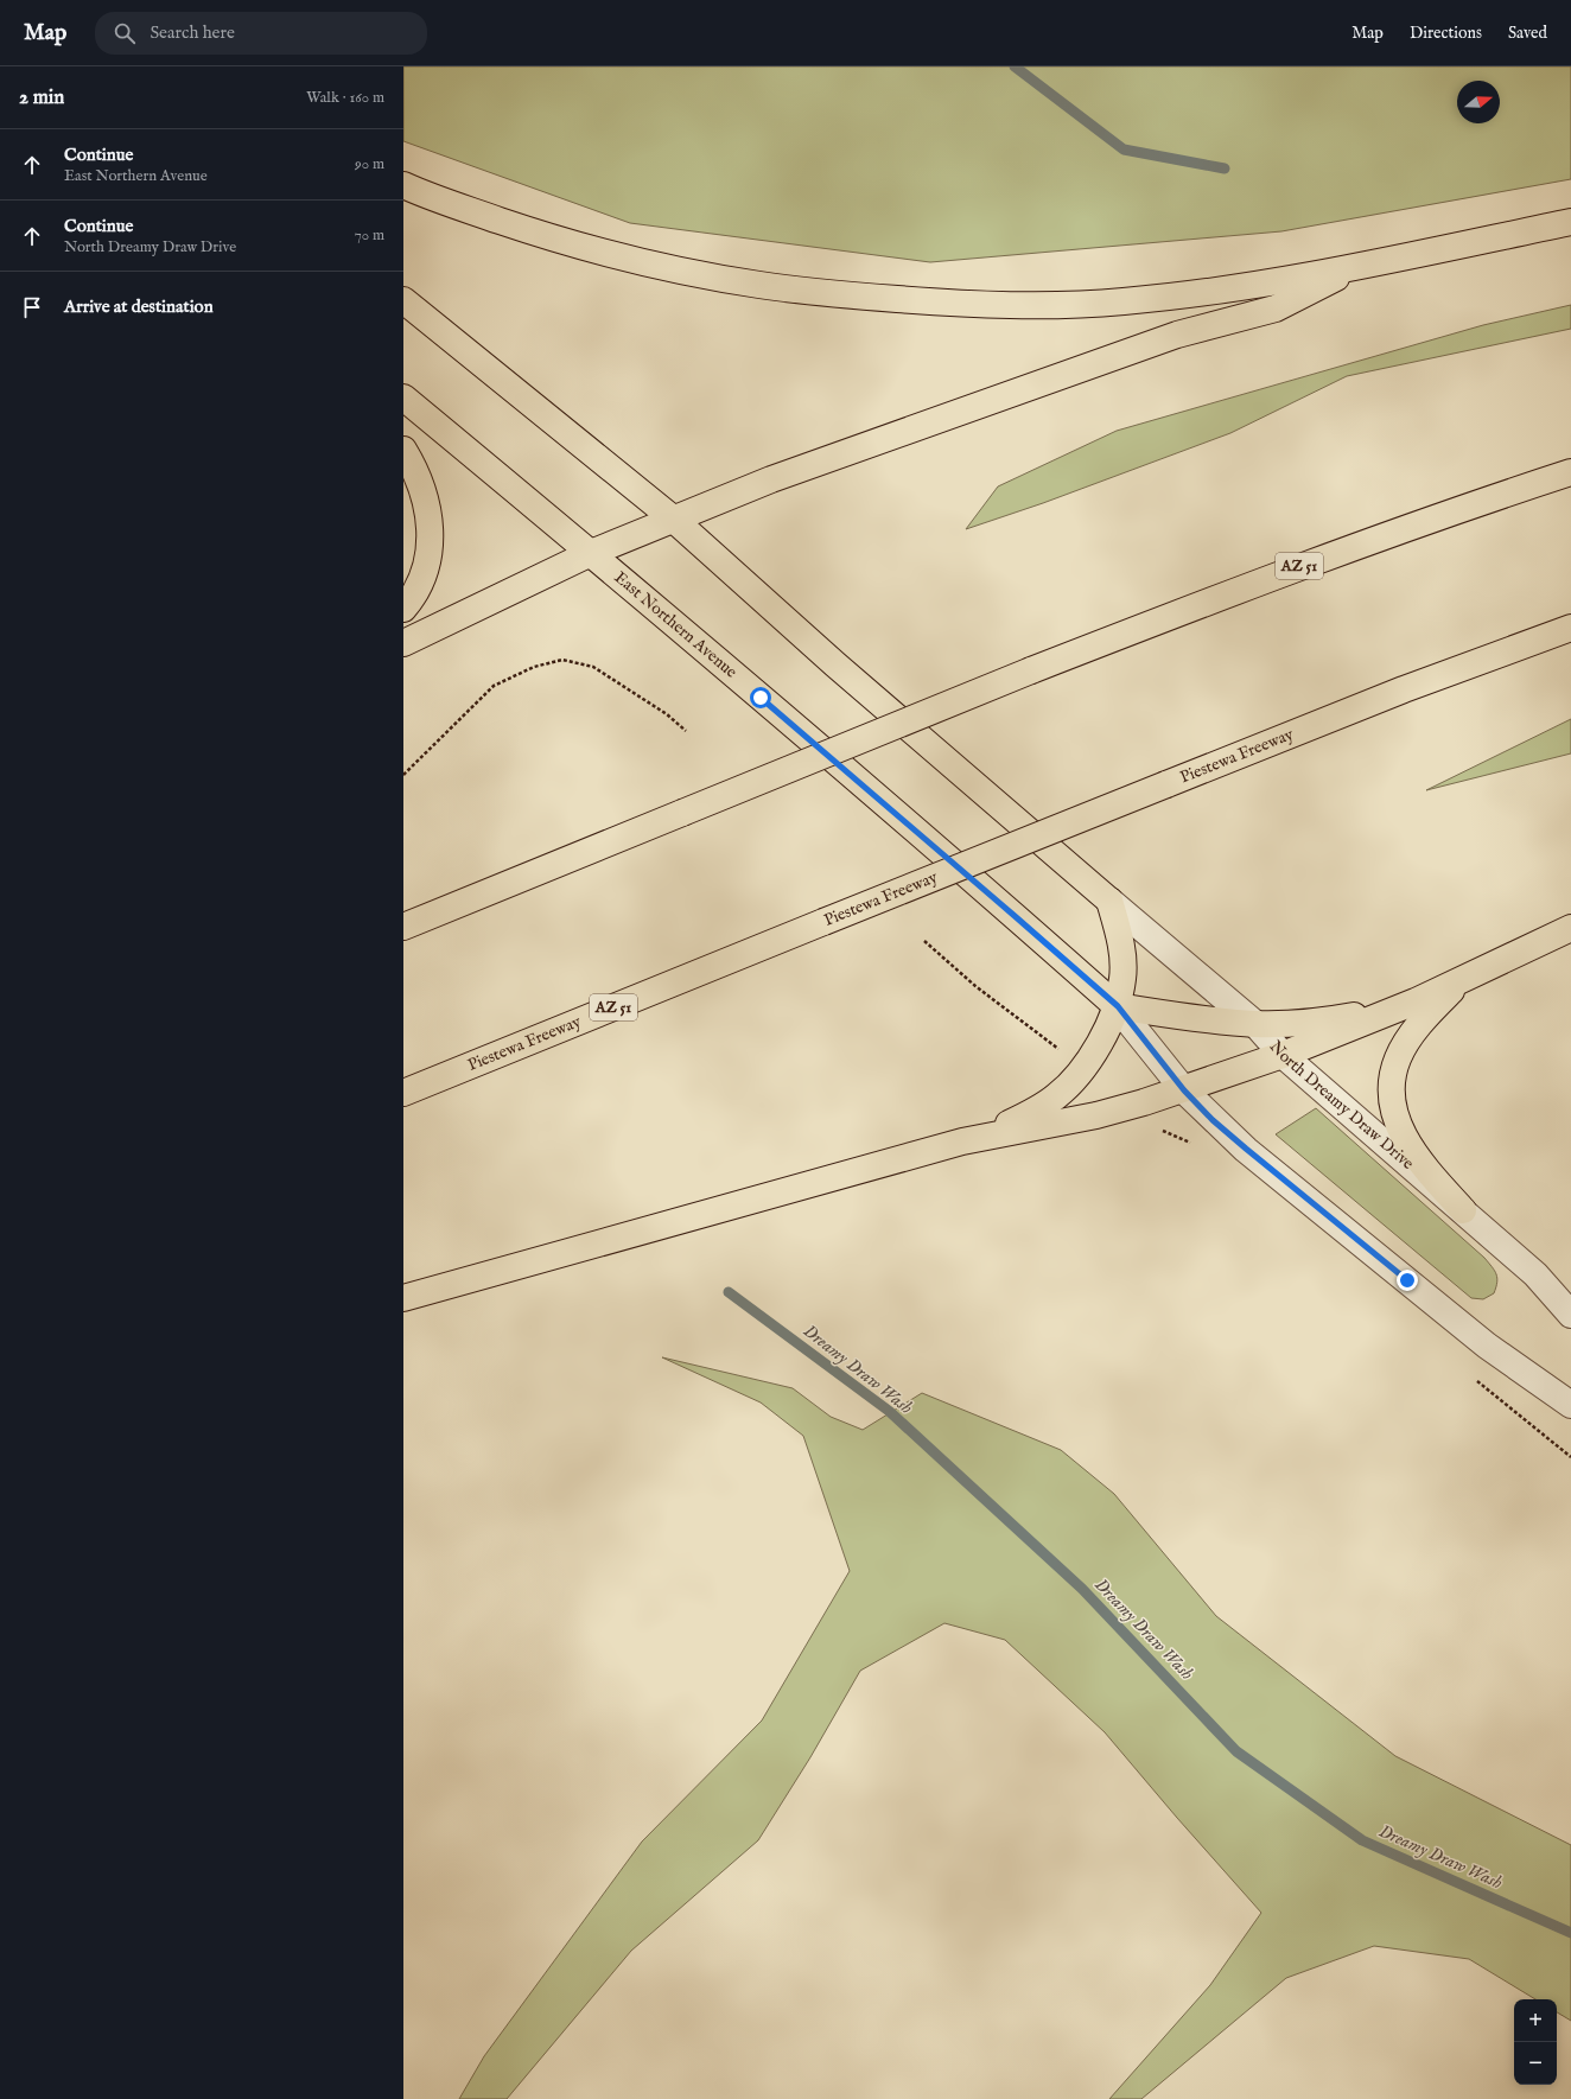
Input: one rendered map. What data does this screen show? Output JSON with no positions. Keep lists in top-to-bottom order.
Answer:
{
  "streets": {
    "main road": ["AZ 51", "East Northern Avenue", "Piestewa Freeway"],
    "street": ["North Dreamy Draw Drive"]
  },
  "water": ["Dreamy Draw Wash"],
  "north": "right",
  "page": {
    "header": "Map",
    "search": "Search here",
    "nav": ["Map", "Directions", "Saved"],
    "heading": ["2 min", "Walk · 160 m"],
    "list": [
      ["Continue", "East Northern Avenue", "90 m"],
      ["Continue", "North Dreamy Draw Drive", "70 m"],
      "Arrive at destination"
    ],
    "map_buttons": ["+", "−"]
  }
}
